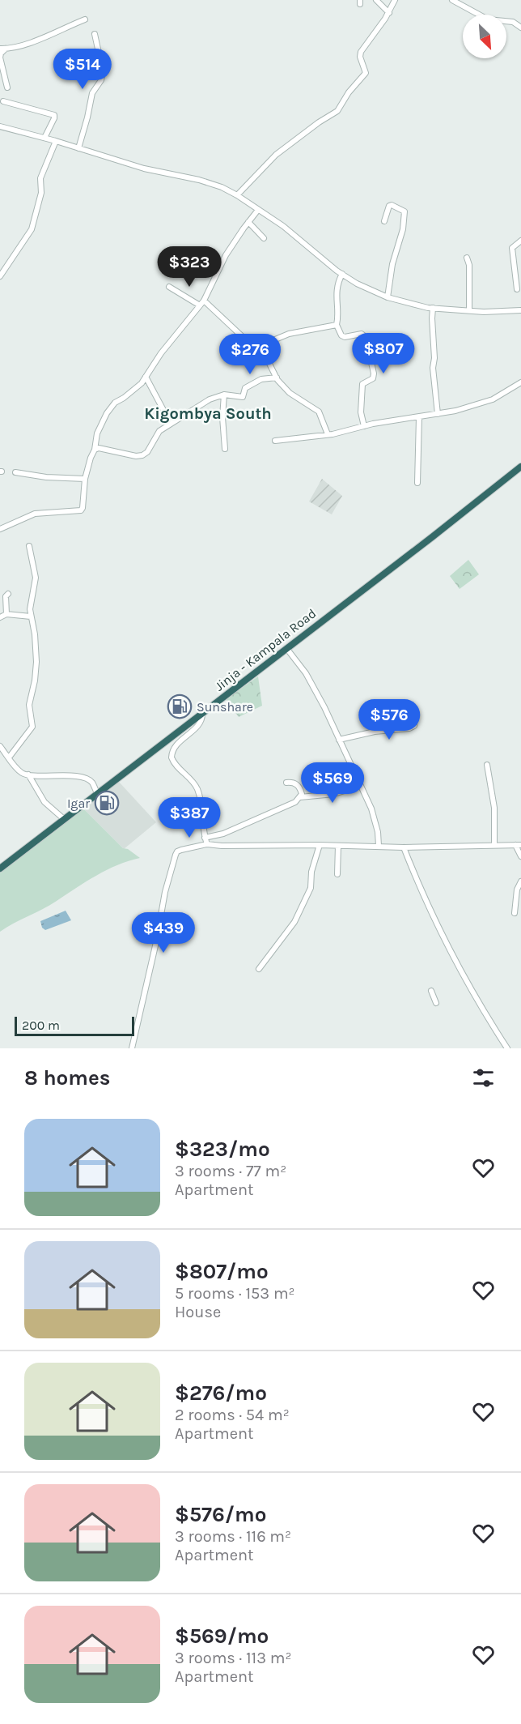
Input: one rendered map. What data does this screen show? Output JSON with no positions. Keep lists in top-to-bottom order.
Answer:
{
  "streets": {
    "highway": ["Jinja - Kampala Road"]
  },
  "districts": ["Kigombya South"],
  "places": {
    "fuel station": ["Sunshare", "Igar"]
  },
  "scale_bar": "200 m",
  "north": "bottom right",
  "page": {
    "price": [
      "$514",
      "$323",
      "$807",
      "$276",
      "$576",
      "$569",
      "$387",
      "$439"
    ],
    "scale": "200 m",
    "heading": "8 homes",
    "list": [
      {
        "name": "$323/mo",
        "note": "3 rooms · 77 m² · Apartment"
      },
      {
        "name": "$807/mo",
        "note": "5 rooms · 153 m² · House"
      },
      {
        "name": "$276/mo",
        "note": "2 rooms · 54 m² · Apartment"
      },
      {
        "name": "$576/mo",
        "note": "3 rooms · 116 m² · Apartment"
      },
      {
        "name": "$569/mo",
        "note": "3 rooms · 113 m² · Apartment"
      }
    ]
  }
}
